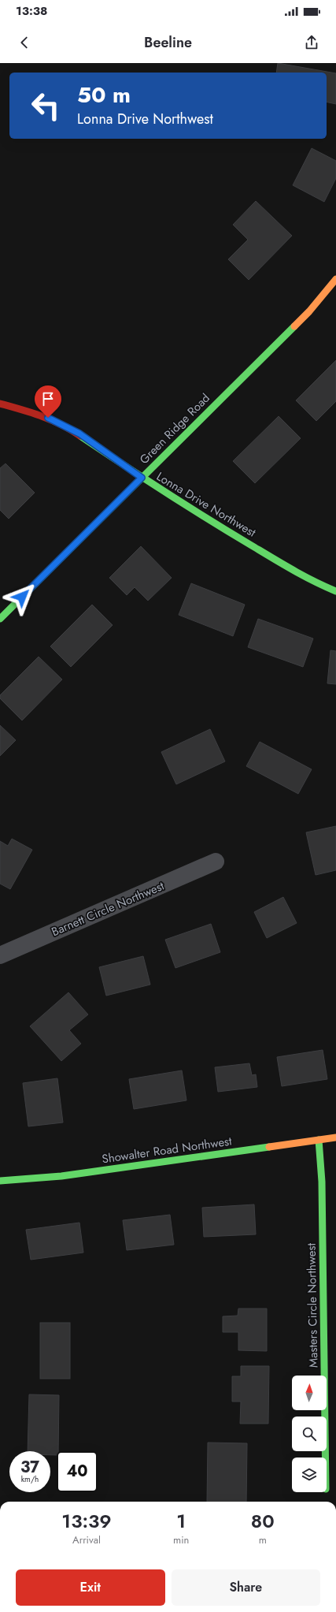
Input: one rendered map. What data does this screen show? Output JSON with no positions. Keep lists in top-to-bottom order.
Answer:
{
  "streets": {
    "street": [
      "Green Ridge Road",
      "Lonna Drive Northwest",
      "Barnett Circle Northwest",
      "Showalter Road Northwest",
      "Masters Circle Northwest"
    ]
  },
  "crossings": [
    ["Green Ridge Road", "Lonna Drive Northwest"],
    ["Showalter Road Northwest", "Masters Circle Northwest"]
  ],
  "north": "top",
  "page": {
    "status": "13:38",
    "header": "Beeline",
    "turn": ["50 m", "Lonna Drive Northwest"],
    "speed": "37 km/h",
    "limit": "40",
    "eta": [
      "13:39",
      "Arrival",
      "1",
      "min",
      "80",
      "m"
    ],
    "buttons": ["Exit", "Share"]
  }
}
